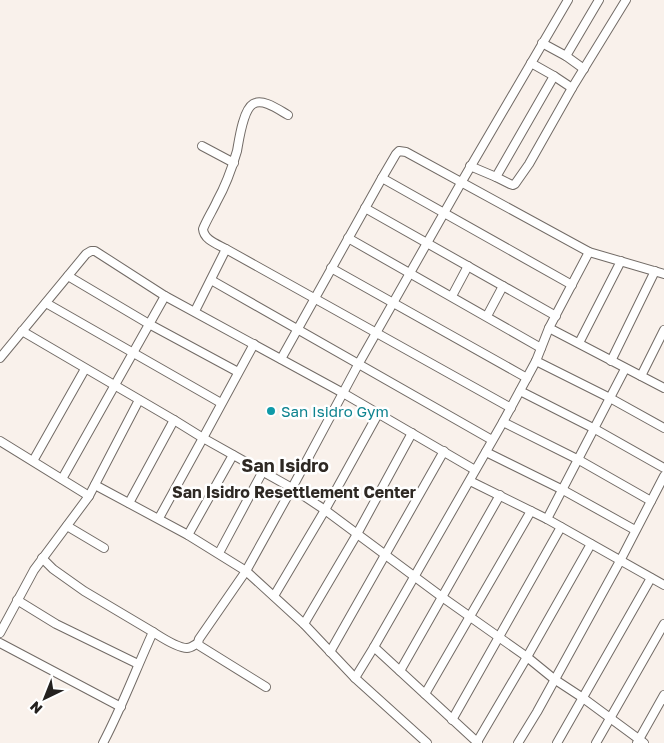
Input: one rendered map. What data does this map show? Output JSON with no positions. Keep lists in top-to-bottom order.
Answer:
{
  "districts": ["San Isidro", "San Isidro Resettlement Center"],
  "places": ["San Isidro Gym"],
  "north": "bottom left"
}
